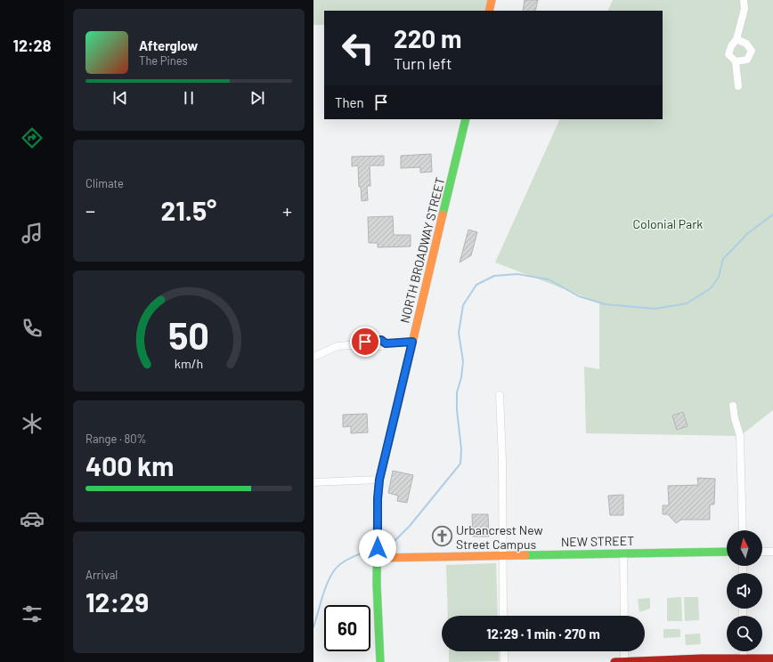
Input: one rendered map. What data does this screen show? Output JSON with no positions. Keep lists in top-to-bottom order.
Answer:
{
  "streets": {
    "main road": ["NORTH BROADWAY STREET", "NEW STREET"]
  },
  "crossings": [
    ["NORTH BROADWAY STREET", "NEW STREET"]
  ],
  "parks": ["Colonial Park"],
  "places": {
    "church": ["Urbancrest New Street Campus"]
  },
  "north": "top",
  "page": {
    "tabs": "12:28",
    "turn": ["220 m", "Turn left"],
    "song": ["Afterglow", "The Pines"],
    "then": "Then",
    "tile": [
      "Climate",
      ["Range · 80%", "400 km"],
      ["Arrival", "12:29"]
    ],
    "heat": ["−", "21.5°", "+"],
    "limit": "60",
    "trip": "12:29 · 1 min · 270 m",
    "gauge": ["50", "km/h"]
  }
}
